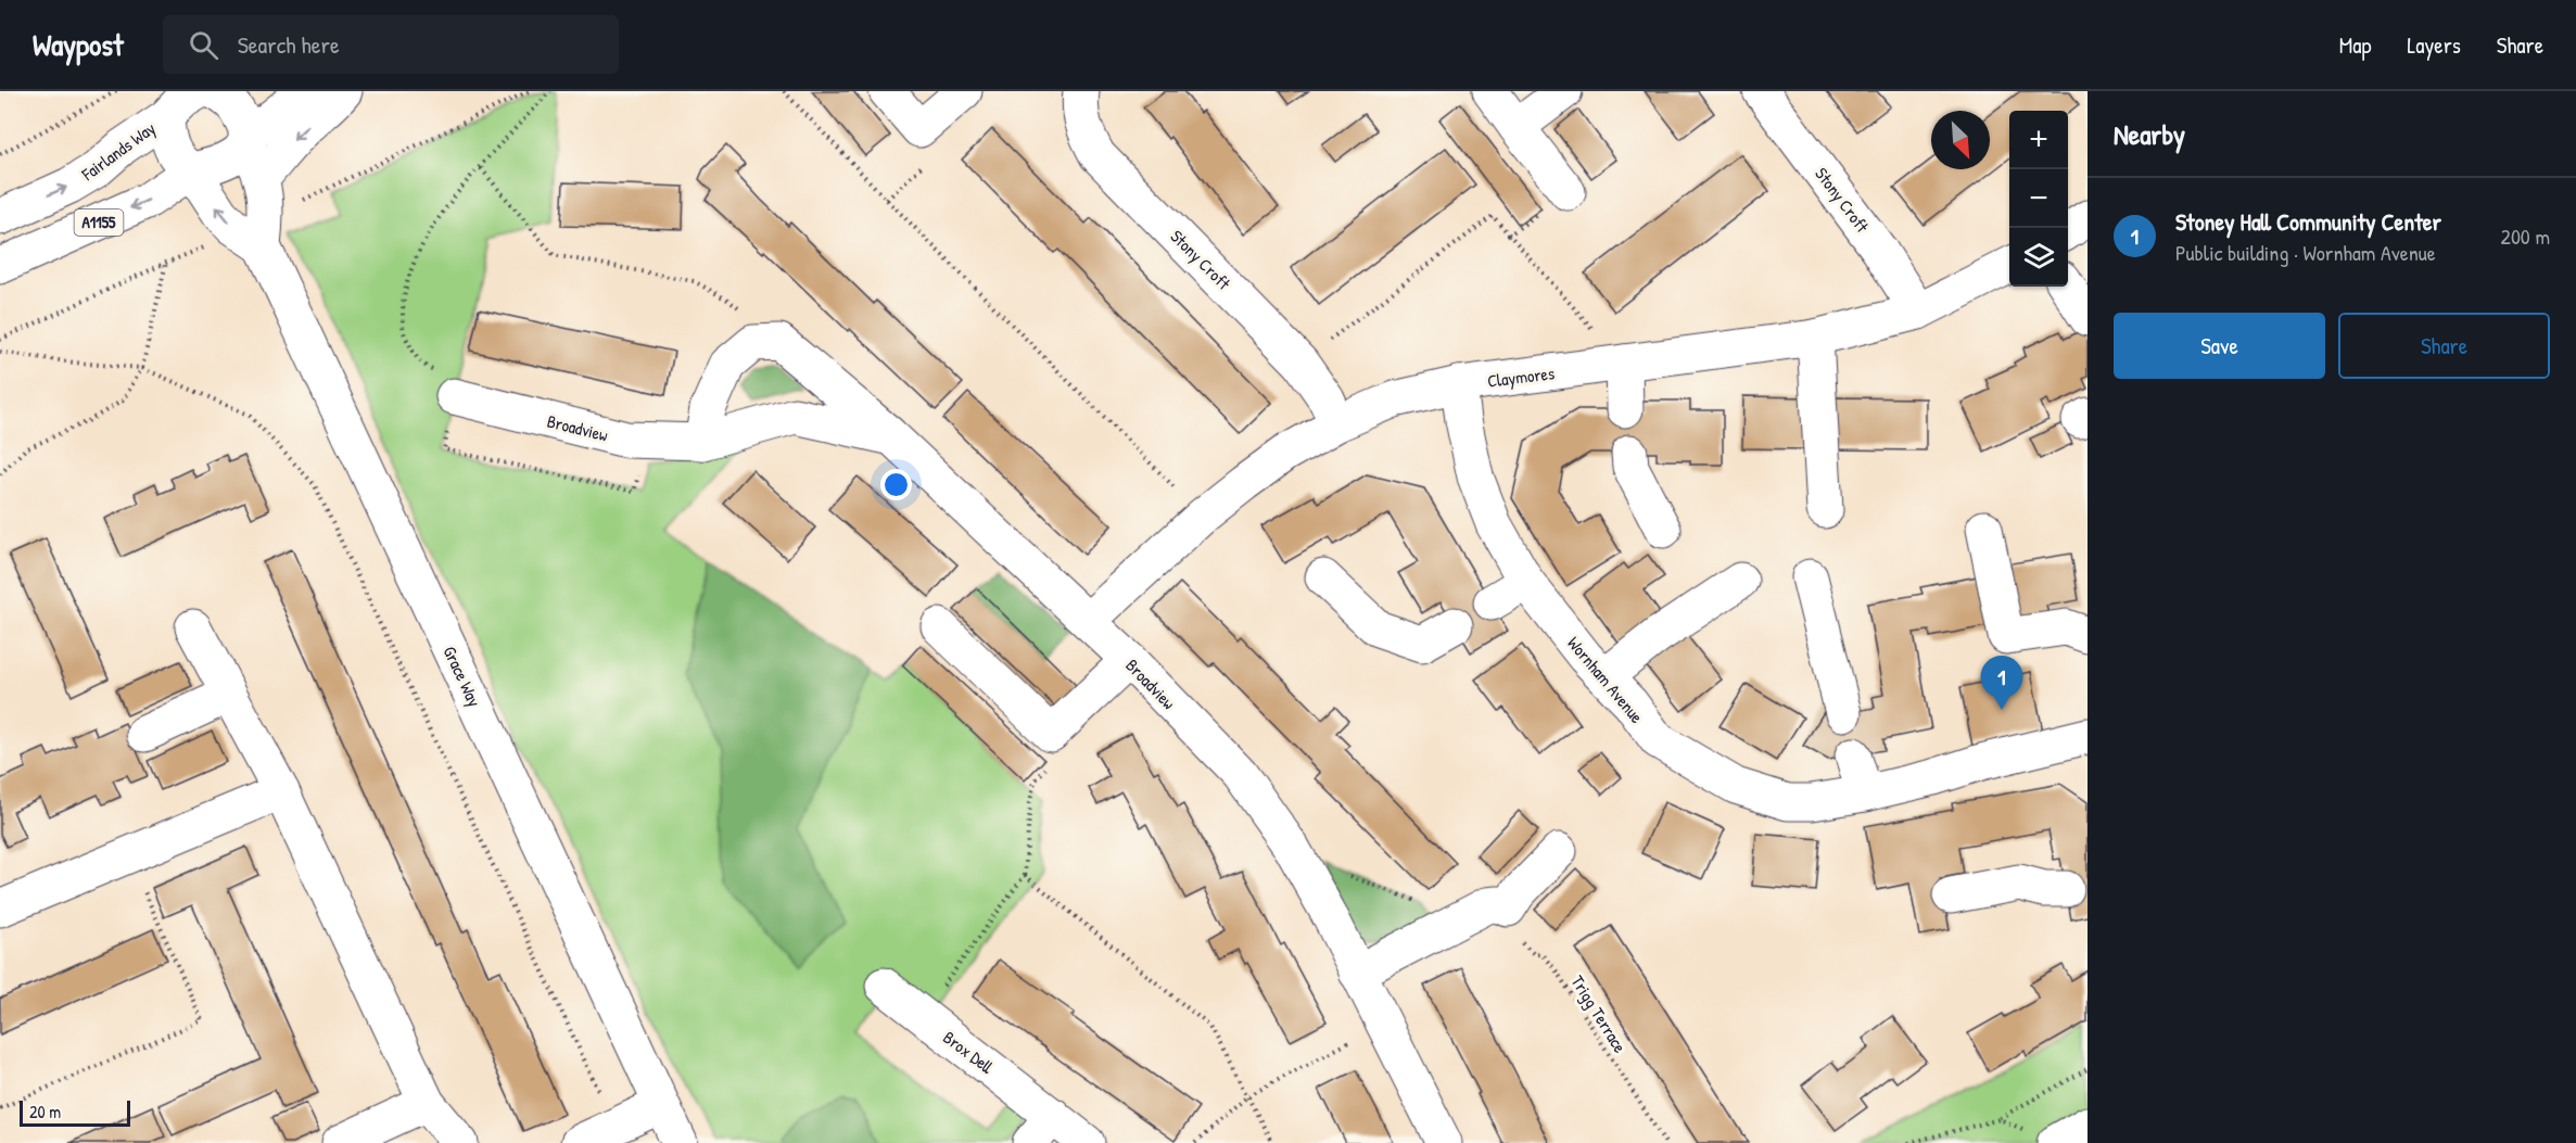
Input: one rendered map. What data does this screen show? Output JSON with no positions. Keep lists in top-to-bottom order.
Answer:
{
  "streets": {
    "street": [
      "Fairlands Way",
      "Stony Croft",
      "A1155",
      "Claymores",
      "Broadview",
      "Grace Way",
      "Wornham Avenue",
      "Brox Dell"
    ],
    "path": ["Trigg Terrace"]
  },
  "crossings": [
    ["Fairlands Way", "A1155"],
    ["Stony Croft", "Claymores"],
    ["Claymores", "Broadview"],
    ["Claymores", "Wornham Avenue"]
  ],
  "scale_bar": "20 m",
  "north": "bottom right",
  "page": {
    "header": "Waypost",
    "search": "Search here",
    "nav": ["Map", "Layers", "Share"],
    "heading": "Nearby",
    "map_buttons": ["+", "−"],
    "list": [
      {
        "mark": "1",
        "name": "Stoney Hall Community Center",
        "note": "Public building · Wornham Avenue",
        "value": "200 m"
      }
    ],
    "buttons": ["Save", "Share"],
    "pins": "1",
    "scale": "20 m"
  }
}
